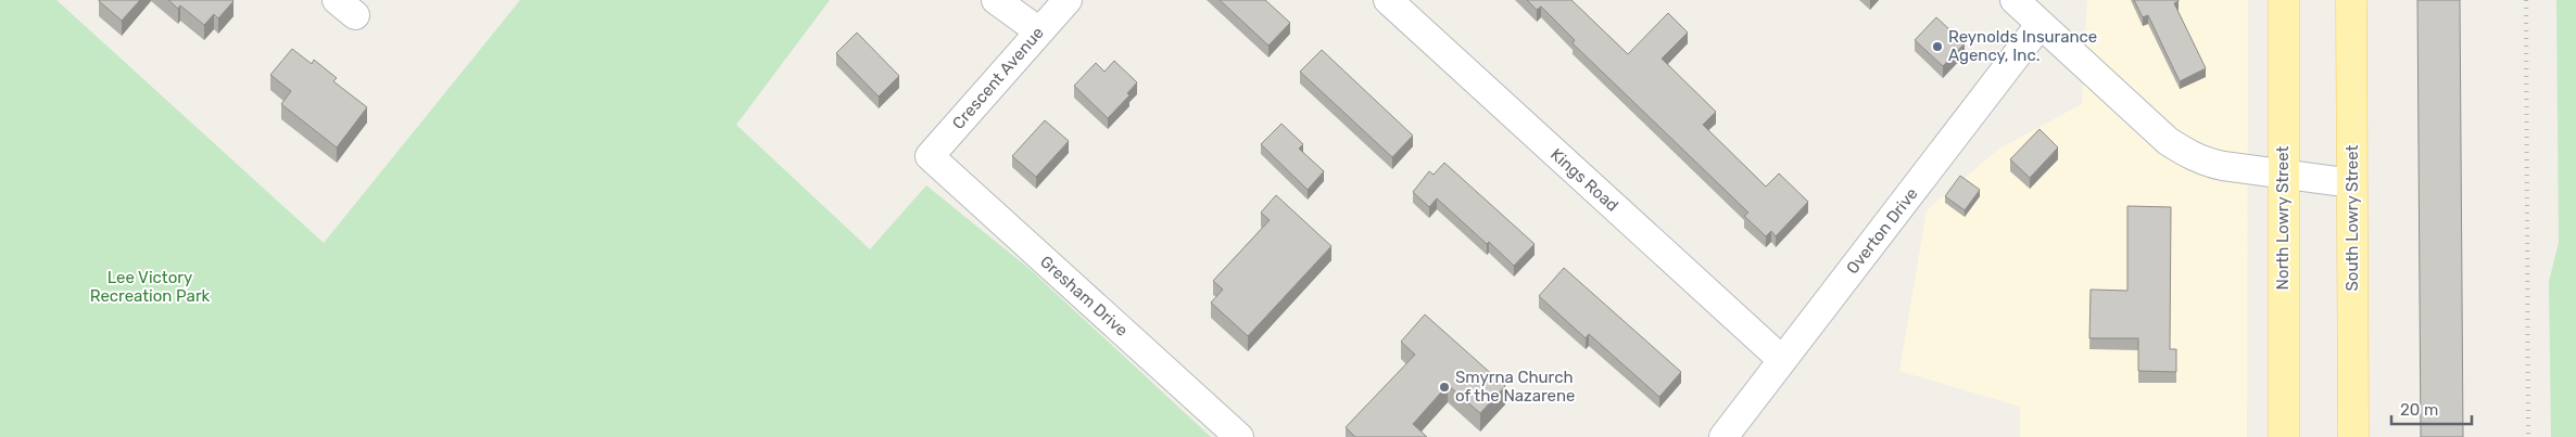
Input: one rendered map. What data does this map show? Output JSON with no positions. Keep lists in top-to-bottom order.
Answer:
{
  "streets": {
    "main road": ["North Lowry Street", "South Lowry Street"],
    "street": [
      "Crescent Avenue",
      "Kings Road",
      "Overton Drive",
      "Gresham Drive"
    ]
  },
  "crossings": [
    ["Crescent Avenue", "Gresham Drive"],
    ["Kings Road", "Overton Drive"]
  ],
  "parks": ["Lee Victory Recreation Park"],
  "places": ["Reynolds Insurance Agency, Inc.", "Smyrna Church of the Nazarene"],
  "scale_bar": "20 m"
}
